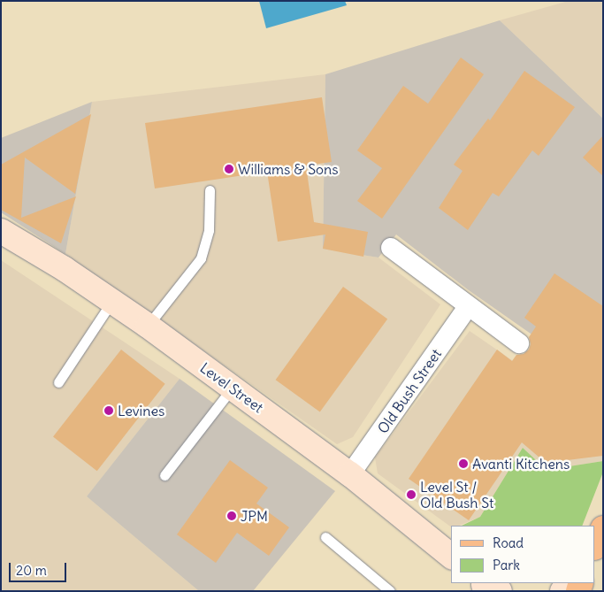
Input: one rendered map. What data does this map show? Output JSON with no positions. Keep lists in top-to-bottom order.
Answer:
{
  "streets": {
    "street": ["Level Street", "Old Bush Street"]
  },
  "crossings": [
    ["Level Street", "Old Bush Street"]
  ],
  "places": [
    "Williams & Sons",
    "Levines",
    "Avanti Kitchens",
    "Level St / Old Bush St",
    "JPM"
  ],
  "legend": ["Road", "Park"],
  "scale_bar": "20 m"
}
